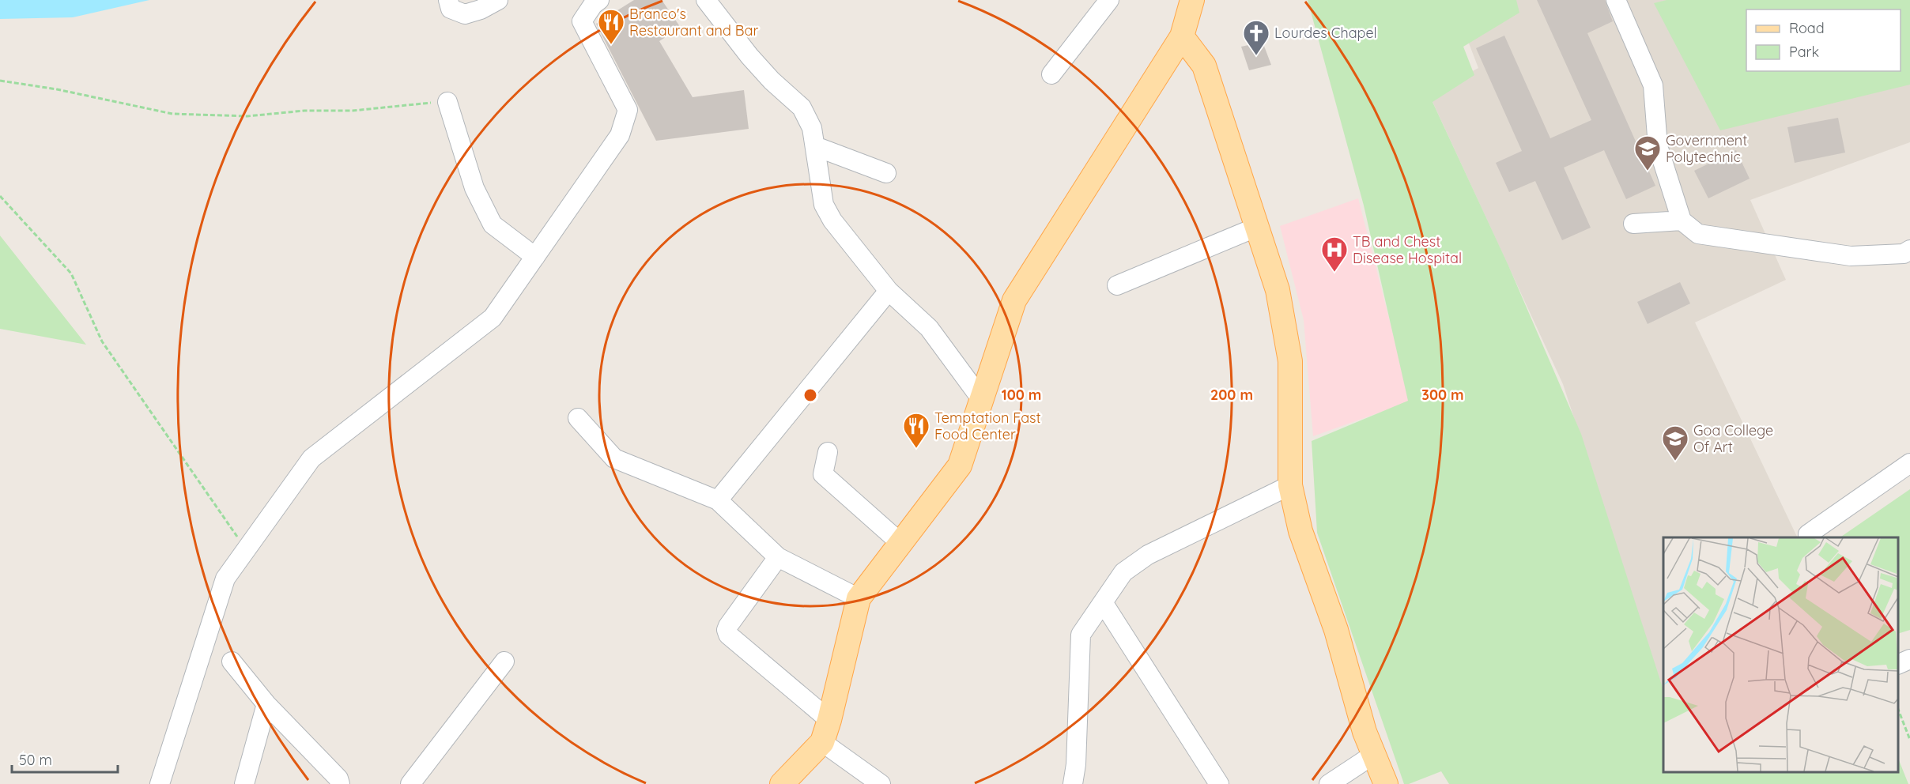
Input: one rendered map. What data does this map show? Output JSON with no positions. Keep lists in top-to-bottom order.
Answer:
{
  "places": {
    "restaurant": ["Branco's Restaurant and Bar", "Temptation Fast Food Center"],
    "church": ["Lourdes Chapel"],
    "school or university": ["Government Polytechnic", "Goa College Of Art"],
    "hospital": ["TB and Chest Disease Hospital"]
  },
  "legend": ["Road", "Park"],
  "scale_bar": "50 m",
  "rings": ["100 m", "200 m", "300 m"]
}
